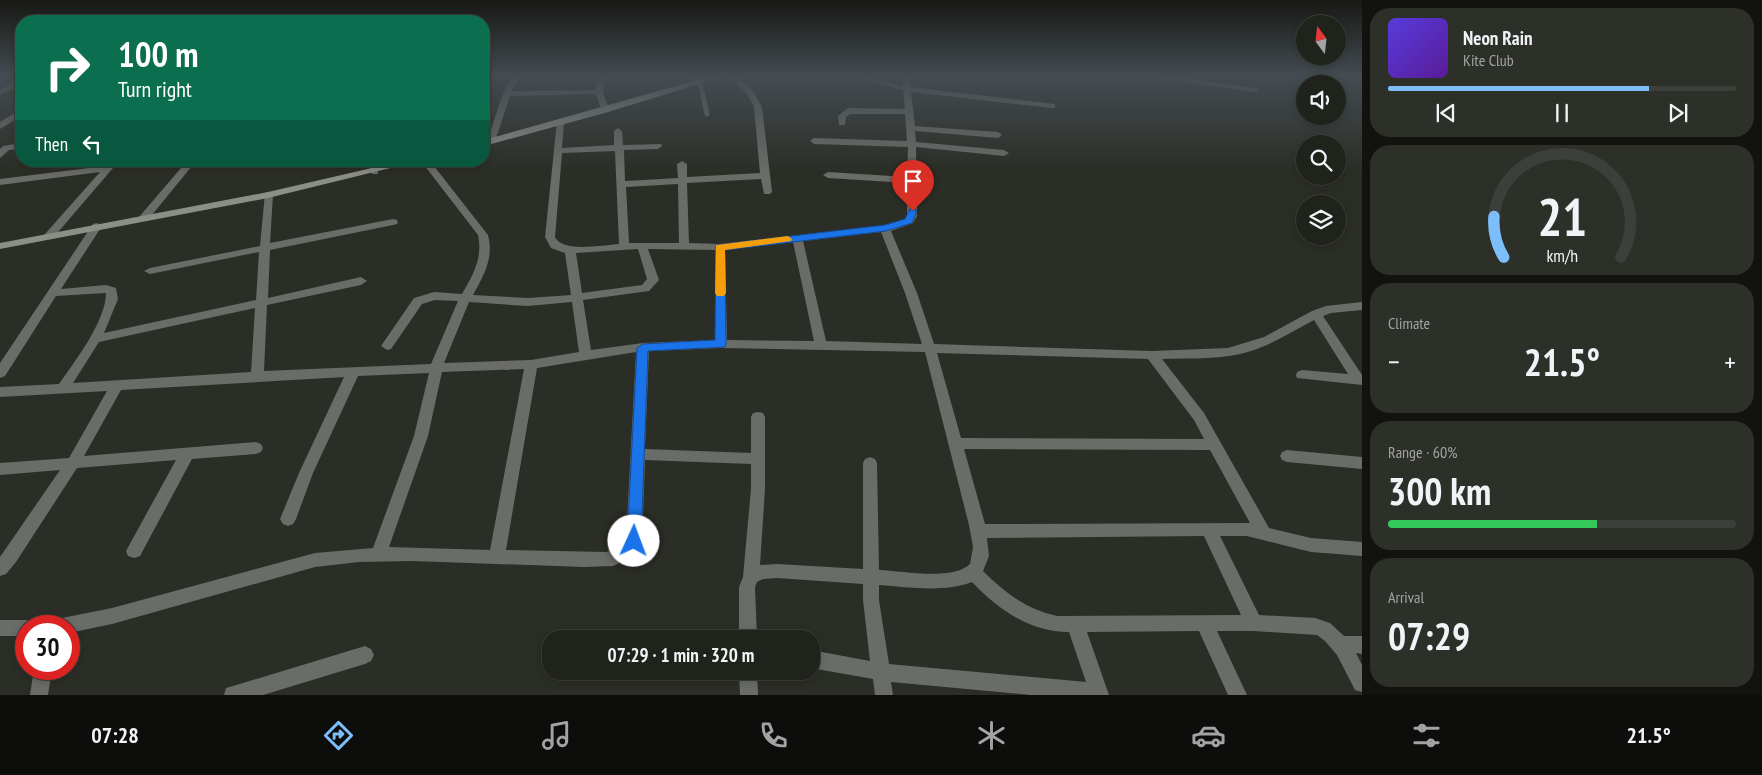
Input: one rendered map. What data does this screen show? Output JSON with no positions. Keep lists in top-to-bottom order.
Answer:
{
  "north": "top",
  "page": {
    "turn": ["100 m", "Turn right"],
    "song": ["Neon Rain", "Kite Club"],
    "then": "Then",
    "tile": [
      "Climate",
      ["Range · 60%", "300 km"],
      ["Arrival", "07:29"]
    ],
    "heat": ["−", "21.5°", "+"],
    "limit": "30",
    "trip": "07:29 · 1 min · 320 m",
    "tabs": ["07:28", "21.5°"],
    "gauge": ["21", "km/h"]
  }
}
